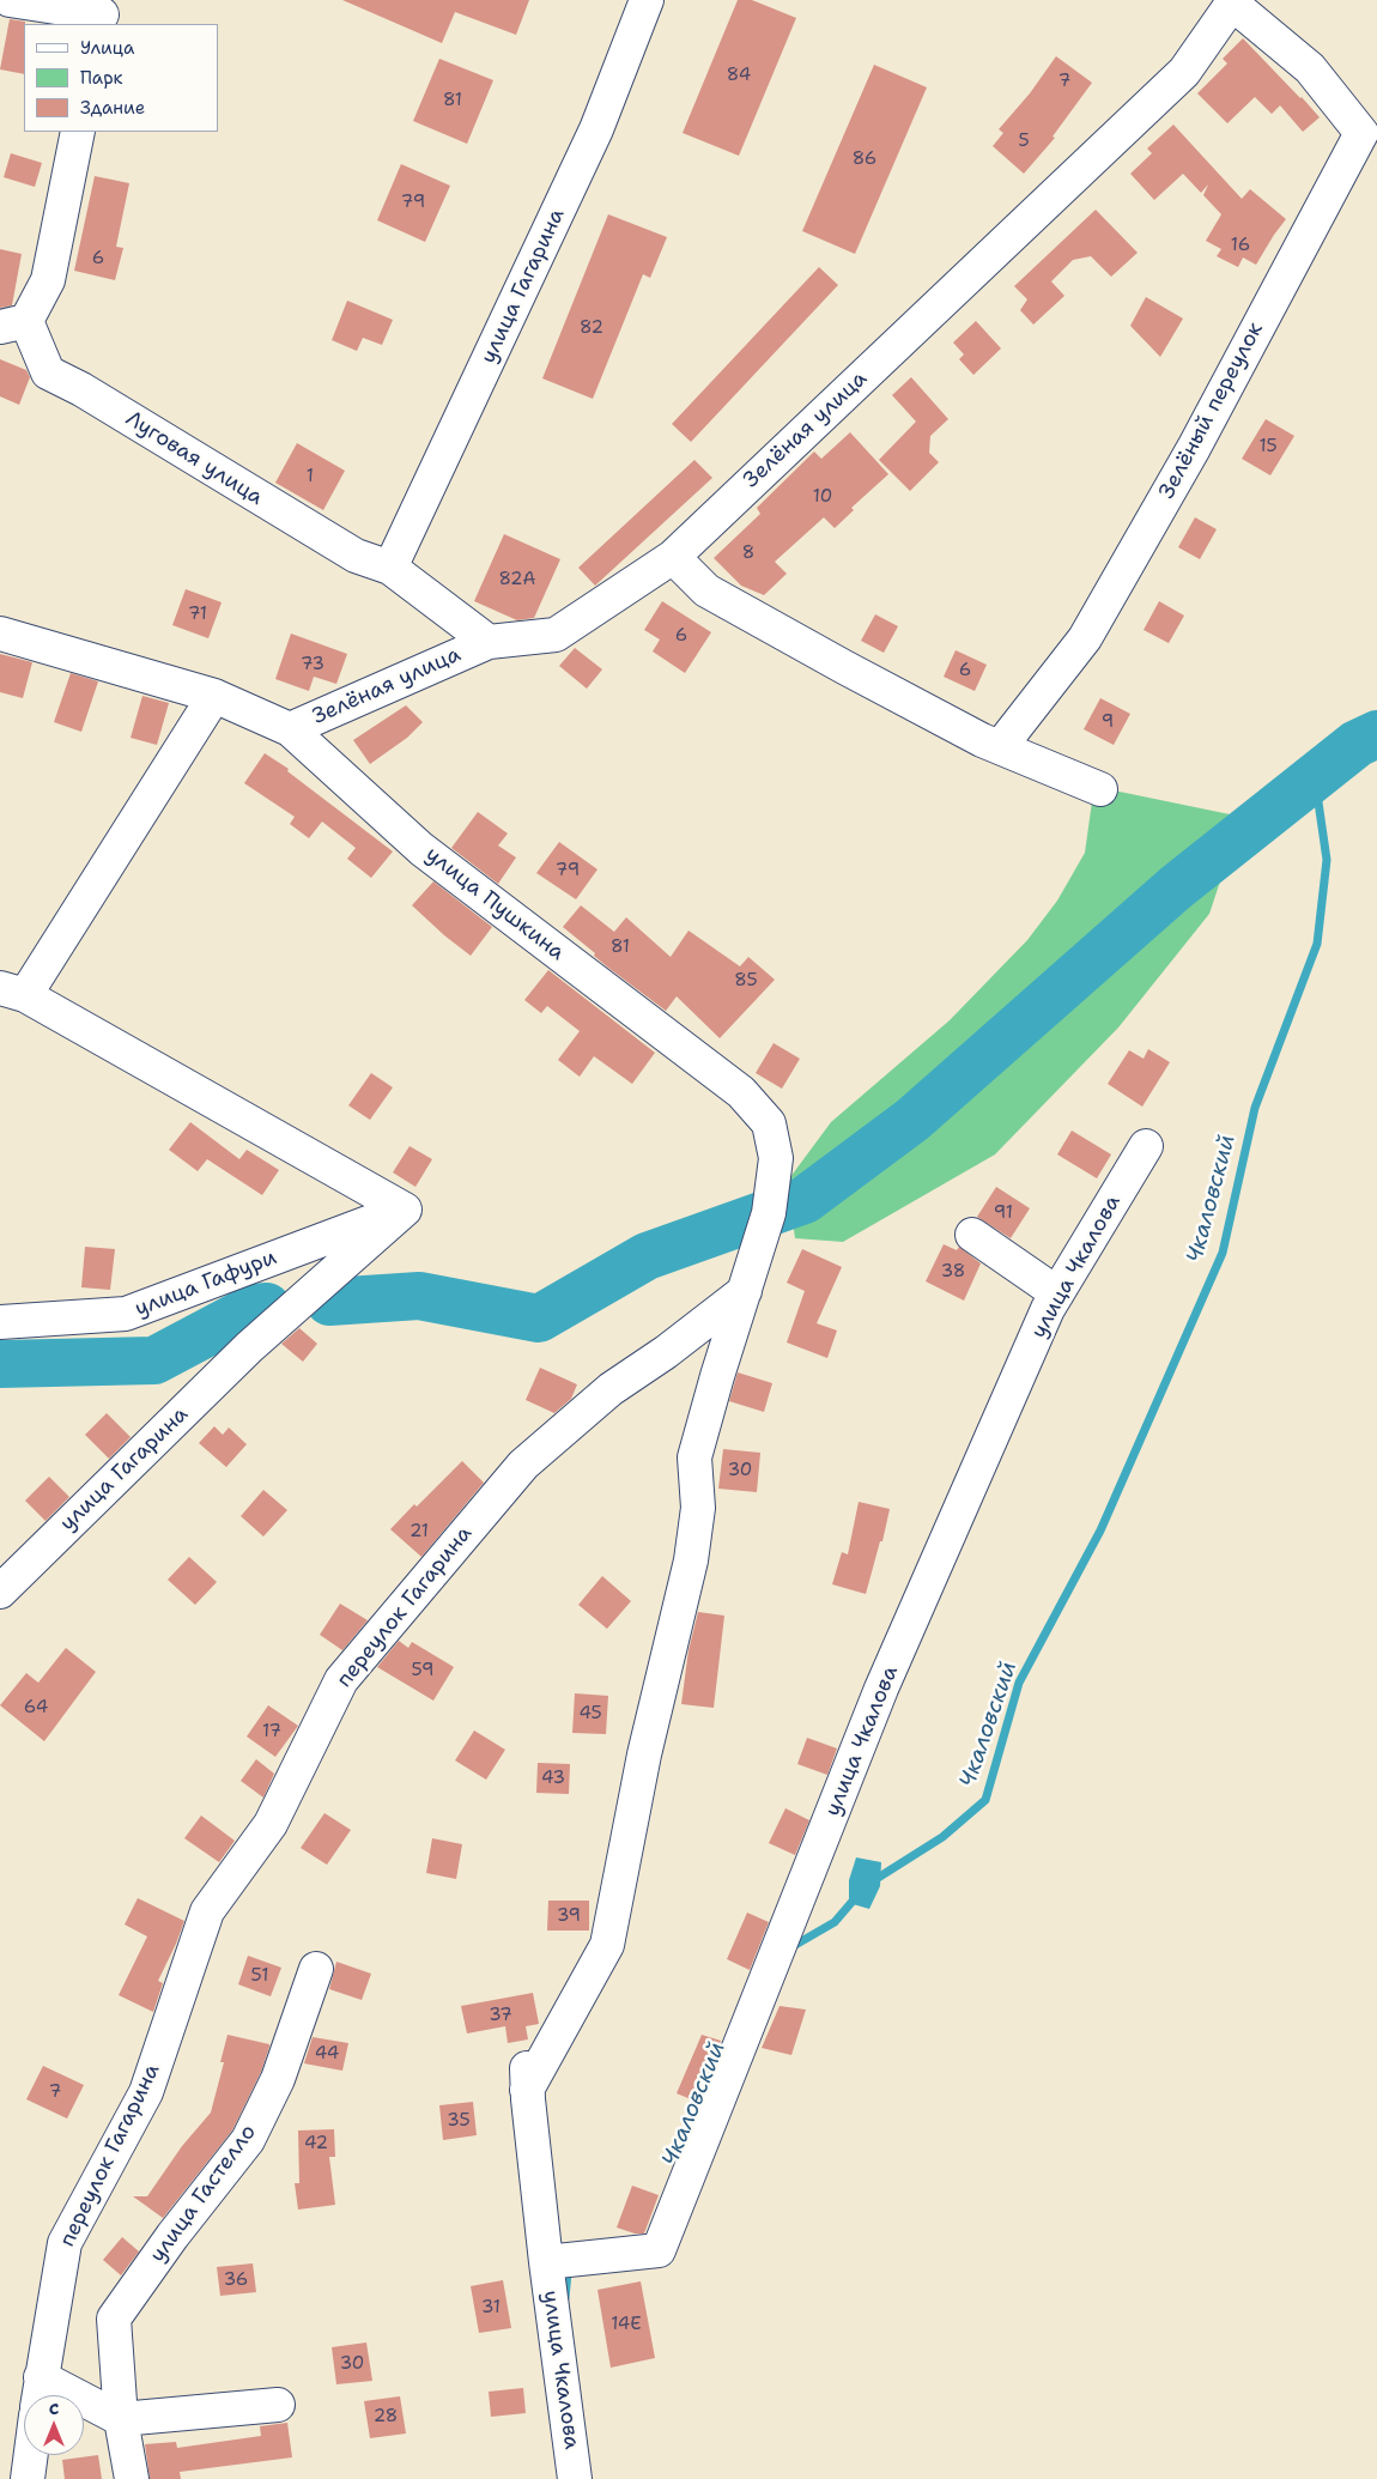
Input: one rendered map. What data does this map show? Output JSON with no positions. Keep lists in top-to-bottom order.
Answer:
{
  "streets": {
    "street": [
      "улица Гагарина",
      "Зелёный переулок",
      "Зелёная улица",
      "Луговая улица",
      "улица Пушкина",
      "улица Чкалова",
      "улица Гафури",
      "переулок Гагарина",
      "улица Гастелло"
    ]
  },
  "crossings": [
    ["улица Гагарина", "Луговая улица"],
    ["улица Гагарина", "улица Гафури"],
    ["Зелёный переулок", "Зелёная улица"],
    ["Зелёная улица", "Луговая улица"],
    ["Зелёная улица", "улица Пушкина"],
    ["улица Пушкина", "переулок Гагарина"]
  ],
  "water": ["Чкаловский"],
  "house_numbers": [
    "84",
    "7",
    "81",
    "5",
    "86",
    "79",
    "16",
    "6",
    "82",
    "15",
    "1",
    "10",
    "8",
    "82А",
    "71",
    "6",
    "73",
    "6",
    "9",
    "79",
    "81",
    "85",
    "91",
    "38",
    "30",
    "21",
    "59",
    "64",
    "45",
    "17",
    "43",
    "39",
    "51",
    "37",
    "44",
    "7",
    "35",
    "42",
    "36",
    "31",
    "14Е",
    "30",
    "28"
  ],
  "legend": ["Улица", "Парк", "Здание"],
  "north": "top"
}
